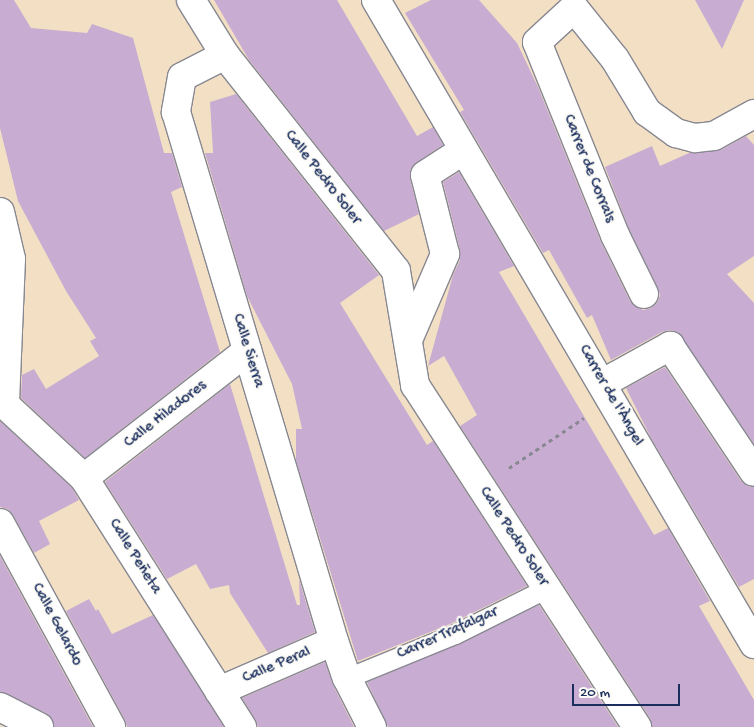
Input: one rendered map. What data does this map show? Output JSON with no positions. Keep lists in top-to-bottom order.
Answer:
{
  "streets": {
    "street": [
      "Carrer de Corrals",
      "Calle Pedro Soler",
      "Calle Sierra",
      "Carrer de l'Àngel",
      "Calle Hiladores",
      "Calle Peñeta",
      "Calle Gelardo",
      "Calle Peral"
    ],
    "lane": ["Carrer Trafalgar"]
  },
  "crossings": [
    ["Calle Pedro Soler", "Calle Sierra"],
    ["Calle Pedro Soler", "Carrer Trafalgar"],
    ["Calle Sierra", "Calle Hiladores"],
    ["Calle Sierra", "Carrer Trafalgar"],
    ["Calle Sierra", "Calle Peral"],
    ["Calle Hiladores", "Calle Peñeta"],
    ["Calle Peñeta", "Calle Peral"]
  ],
  "scale_bar": "20 m"
}
